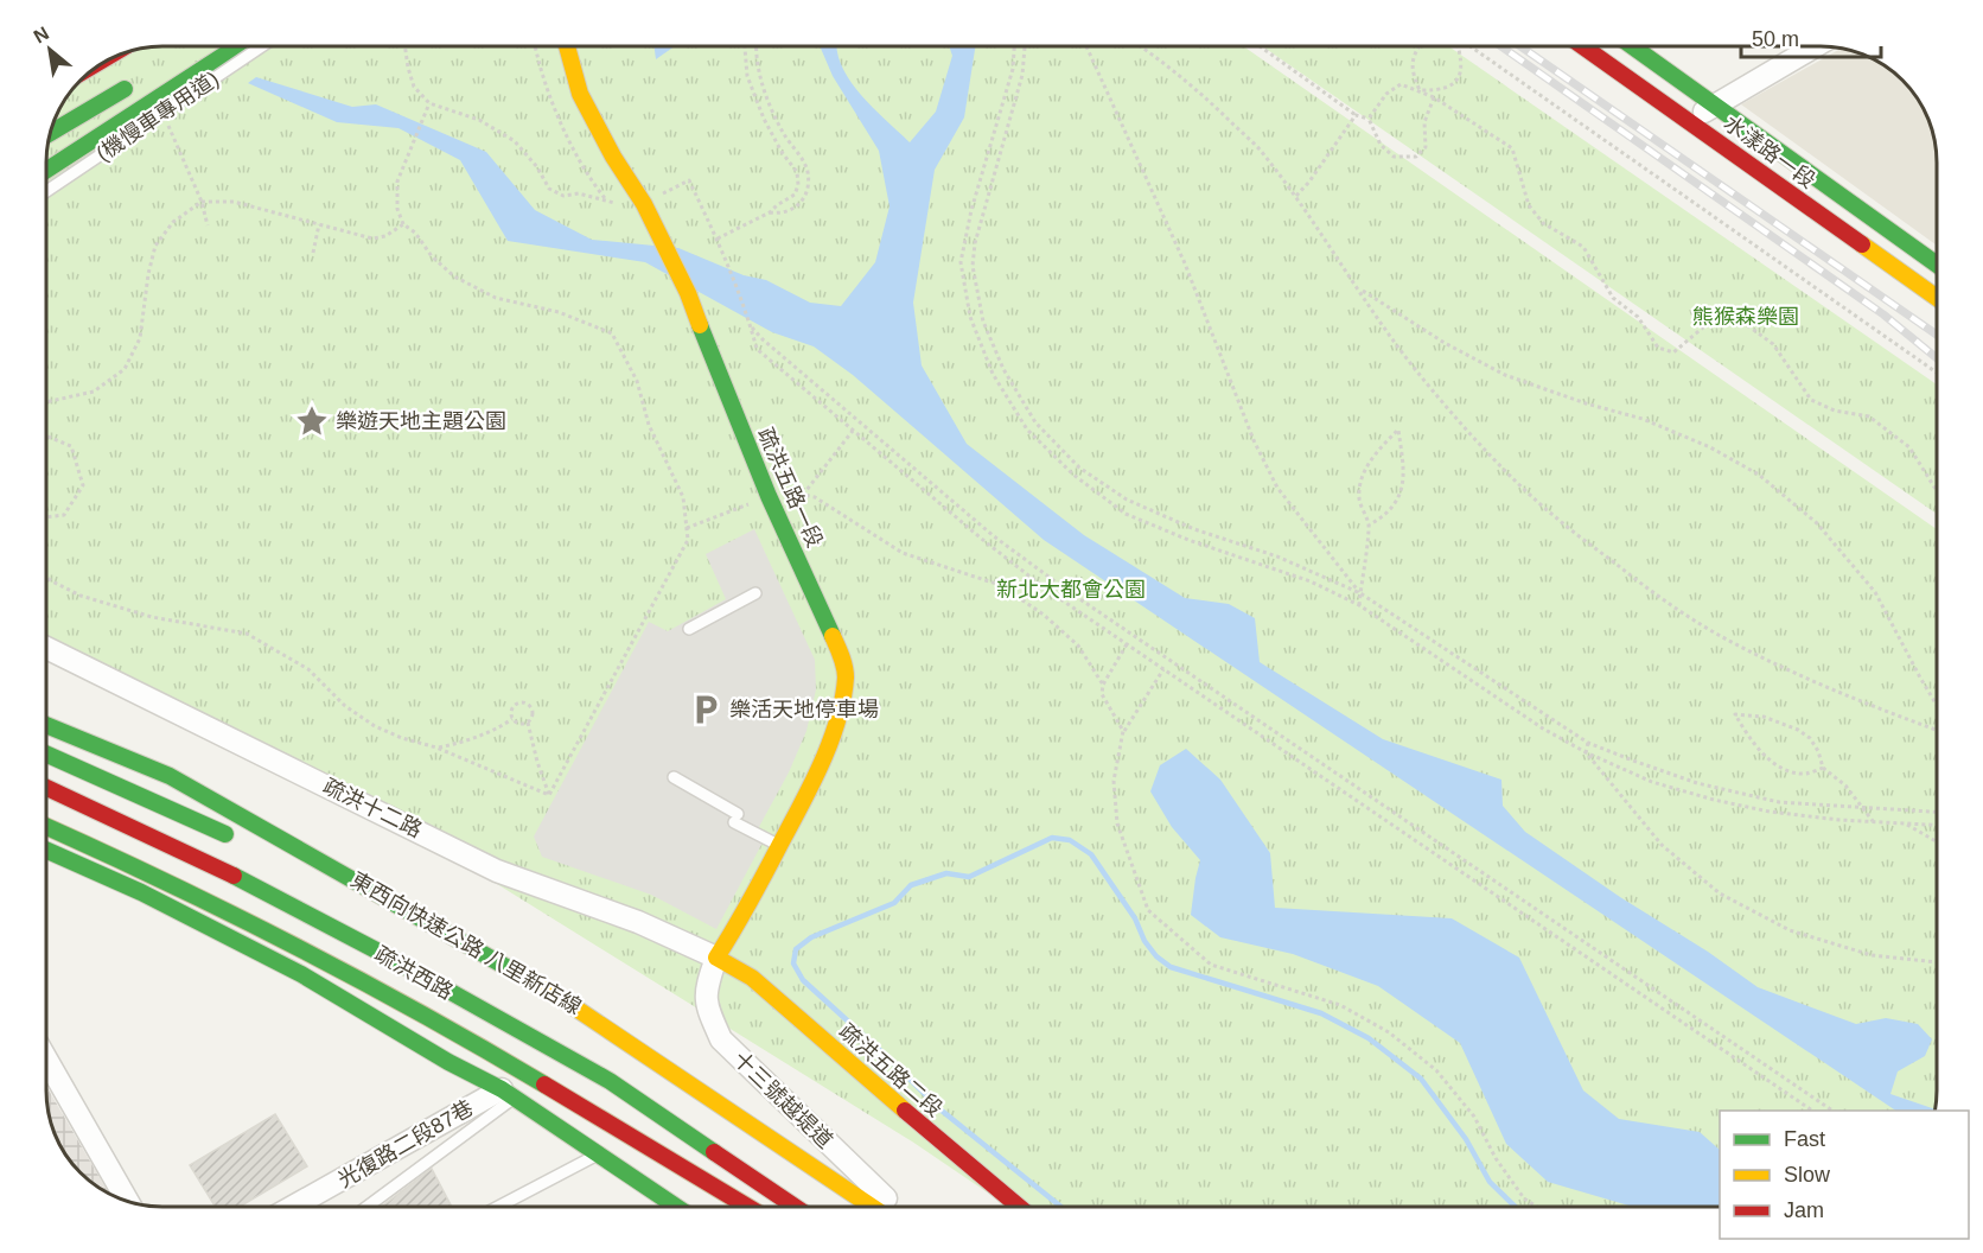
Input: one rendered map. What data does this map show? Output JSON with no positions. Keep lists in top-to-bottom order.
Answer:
{
  "streets": {
    "main road": [
      "水漾路一段",
      "疏洪五路一段",
      "疏洪西路",
      "疏洪五路二段"
    ],
    "street": ["疏洪十二路", "十三號越堤道", "光復路二段87巷"],
    "lane": ["(機慢車專用道)"]
  },
  "crossings": [
    ["疏洪五路一段", "疏洪十二路"],
    ["疏洪五路一段", "疏洪五路二段"],
    ["疏洪五路一段", "十三號越堤道"],
    ["疏洪十二路", "疏洪五路二段"],
    ["疏洪十二路", "十三號越堤道"],
    ["疏洪五路二段", "十三號越堤道"]
  ],
  "parks": ["熊猴森樂園", "新北大都會公園"],
  "places": {
    "place": ["樂遊天地主題公園"],
    "parking": ["樂活天地停車場"]
  },
  "legend": ["Fast", "Slow", "Jam"],
  "scale_bar": "50 m",
  "north": "top left"
}
